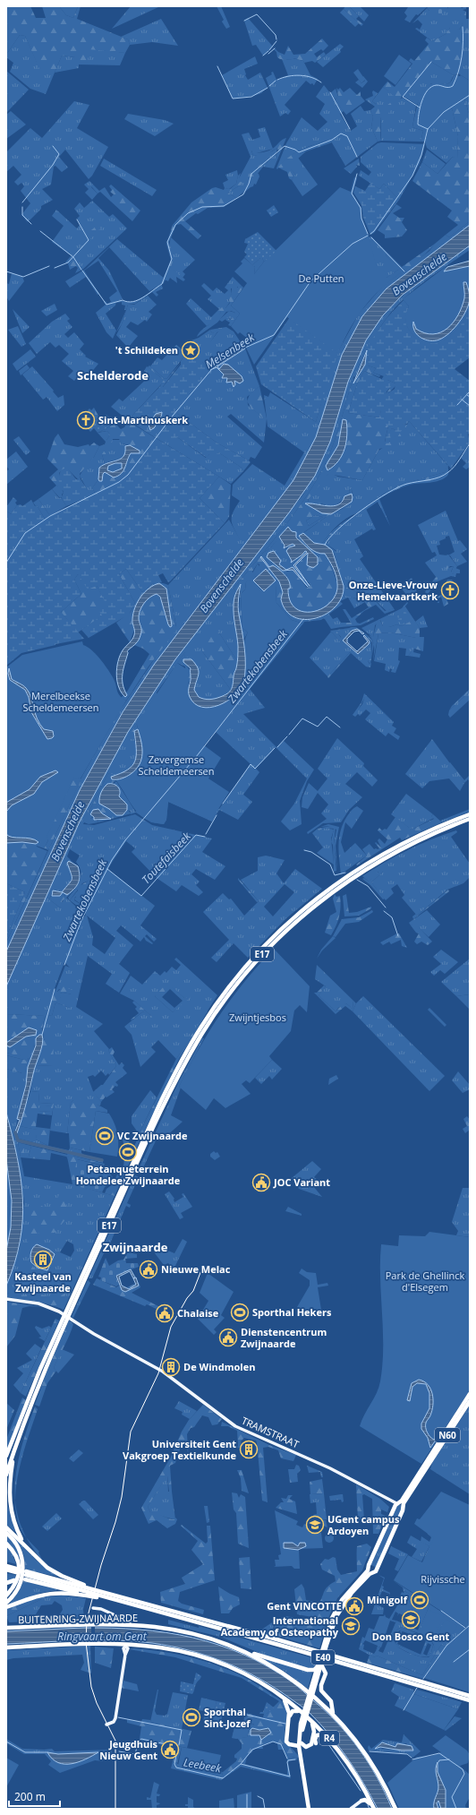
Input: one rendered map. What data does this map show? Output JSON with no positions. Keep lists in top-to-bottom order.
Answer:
{
  "streets": {
    "highway": [
      "E17",
      "N60",
      "BUITENRING-ZWIJNAARDE",
      "E40",
      "R4"
    ],
    "main road": ["TRAMSTRAAT"]
  },
  "crossings": [
    ["TRAMSTRAAT", "N60"],
    ["BUITENRING-ZWIJNAARDE", "R4"]
  ],
  "districts": ["Schelderode", "Zwijnaarde"],
  "water": [
    "Bovenschelde",
    "Melsenbeek",
    "Zwartekobensbeek",
    "Toutefaisbeek",
    "Ringvaart om Gent",
    "Leebeek"
  ],
  "parks": [
    "De Putten",
    "Merelbeekse Scheldemeersen",
    "Zevergemse Scheldemeersen",
    "Zwijntjesbos",
    "Park de Ghellinck d'Elsegem",
    "Rijvissche"
  ],
  "places": {
    "place": ["'t Schildeken"],
    "church": ["Sint-Martinuskerk", "Onze-Lieve-Vrouw Hemelvaartkerk"],
    "sports": [
      "VC Zwijnaarde",
      "Petanqueterrein Hondelee Zwijnaarde",
      "Sporthal Hekers",
      "Minigolf",
      "Sporthal Sint-Jozef"
    ],
    "public building": [
      "JOC Variant",
      "Nieuwe Melac",
      "Chalaise",
      "Dienstencentrum Zwijnaarde",
      "Gent VINCOTTE",
      "Jeugdhuis Nieuw Gent"
    ],
    "building": ["Kasteel van Zwijnaarde", "De Windmolen", "Universiteit Gent Vakgroep Textielkunde"],
    "school or university": ["UGent campus Ardoyen", "Don Bosco Gent", "International Academy of Osteopathy"]
  },
  "scale_bar": "200 m"
}
